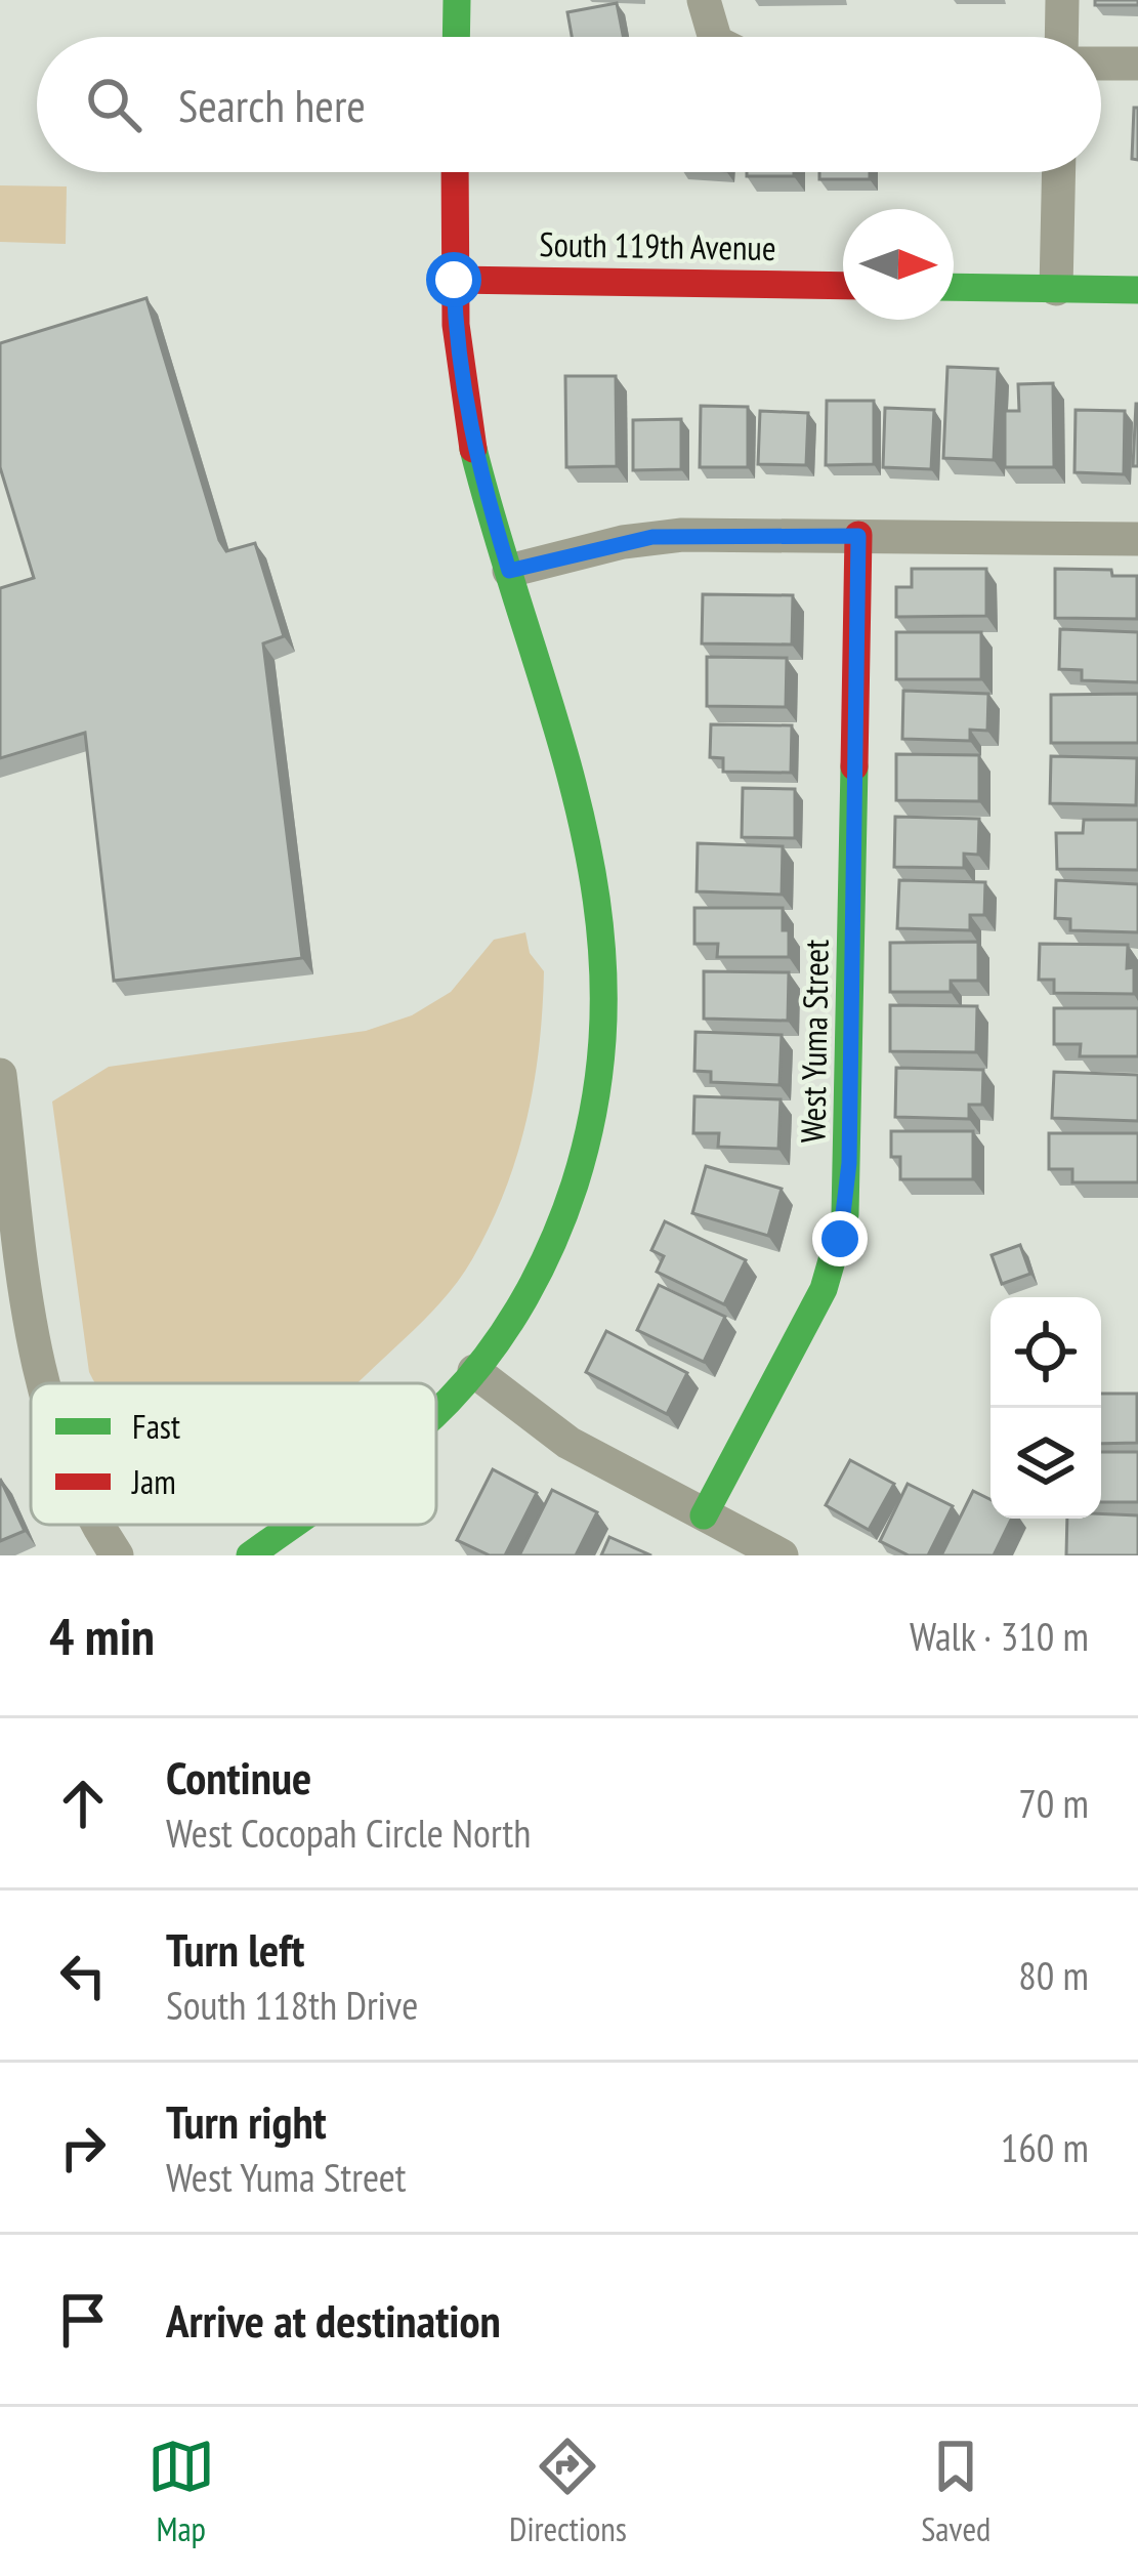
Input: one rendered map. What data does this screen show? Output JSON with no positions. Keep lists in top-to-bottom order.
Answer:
{
  "streets": {
    "street": ["South 119th Avenue", "West Yuma Street"]
  },
  "legend": ["Fast", "Jam"],
  "north": "right",
  "page": {
    "search": "Search here",
    "heading": ["4 min", "Walk · 310 m"],
    "list": [
      ["Continue", "West Cocopah Circle North", "70 m"],
      ["Turn left", "South 118th Drive", "80 m"],
      ["Turn right", "West Yuma Street", "160 m"],
      "Arrive at destination"
    ],
    "nav": ["Map", "Directions", "Saved"]
  }
}
